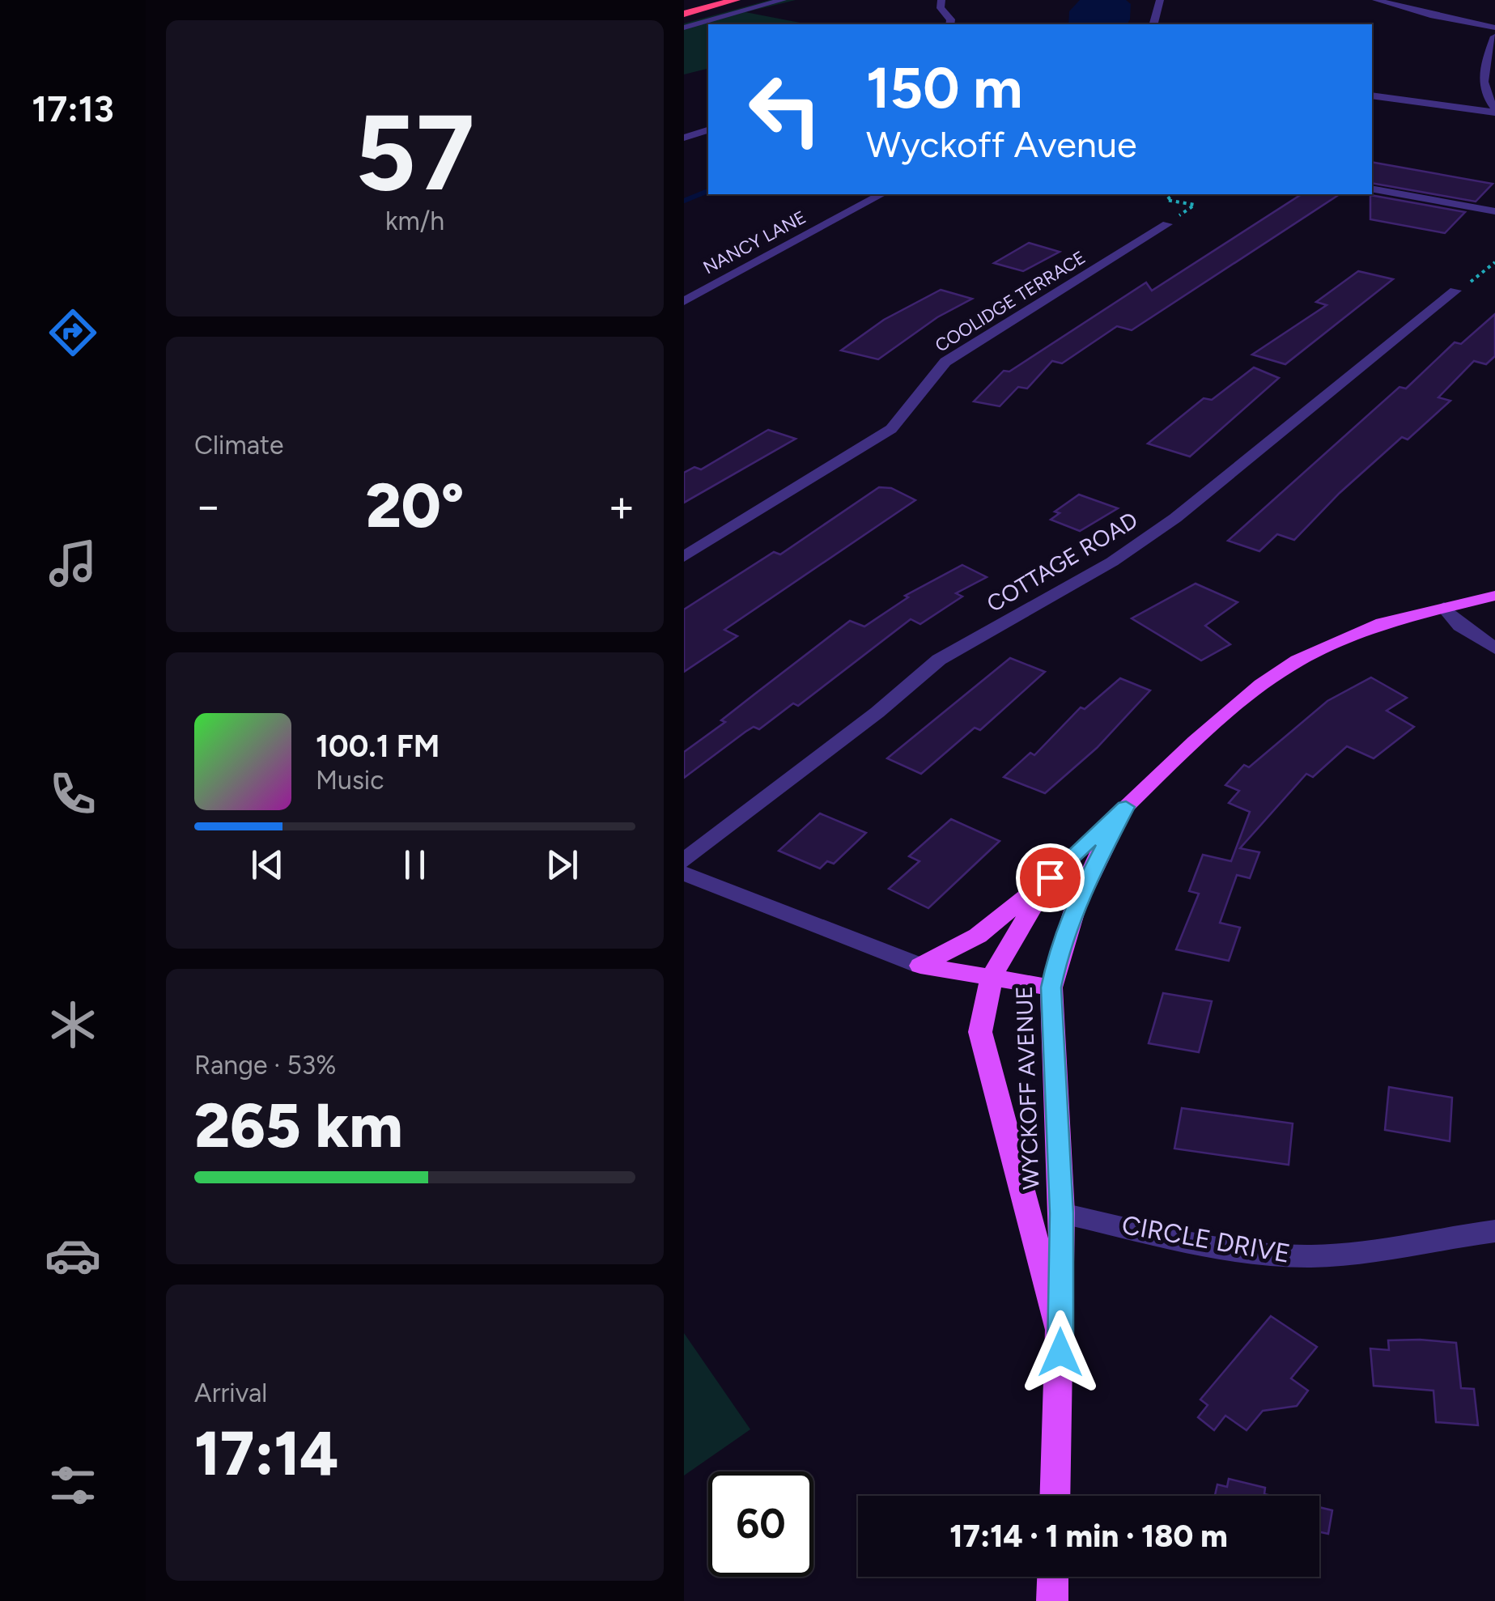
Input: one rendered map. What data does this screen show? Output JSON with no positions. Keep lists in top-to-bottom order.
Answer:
{
  "streets": {
    "main road": ["WYCKOFF AVENUE"],
    "street": [
      "NANCY LANE",
      "COOLIDGE TERRACE",
      "COTTAGE ROAD",
      "CIRCLE DRIVE"
    ]
  },
  "crossings": [
    ["WYCKOFF AVENUE", "CIRCLE DRIVE"]
  ],
  "page": {
    "tabs": "17:13",
    "tile": [
      ["57", "km/h"],
      "Climate",
      ["Range · 53%", "265 km"],
      ["Arrival", "17:14"]
    ],
    "turn": ["150 m", "Wyckoff Avenue"],
    "heat": ["−", "20°", "+"],
    "song": ["100.1 FM", "Music"],
    "limit": "60",
    "trip": "17:14 · 1 min · 180 m"
  }
}
